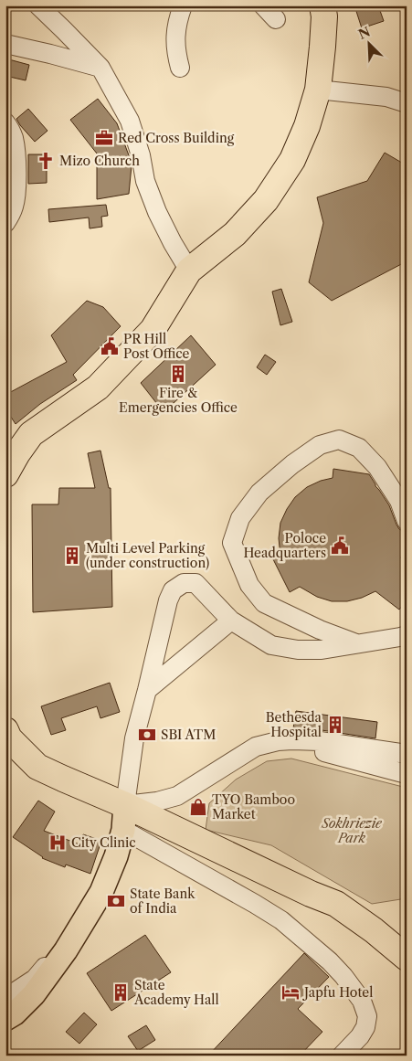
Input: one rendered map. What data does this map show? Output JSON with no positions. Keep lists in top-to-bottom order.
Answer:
{
  "parks": ["Sokhriezie Park"],
  "places": {
    "office": ["Red Cross Building"],
    "church": ["Mizo Church"],
    "public building": ["PR Hill Post Office", "Poloce Headquarters"],
    "building": [
      "Fire & Emergencies Office",
      "Multi Level Parking (under construction)",
      "Bethesda Hospital",
      "State Academy Hall"
    ],
    "bank": ["SBI ATM", "State Bank of India"],
    "shop": ["TYO Bamboo Market"],
    "hospital": ["City Clinic"],
    "hotel": ["Japfu Hotel"]
  },
  "north": "top left"
}
